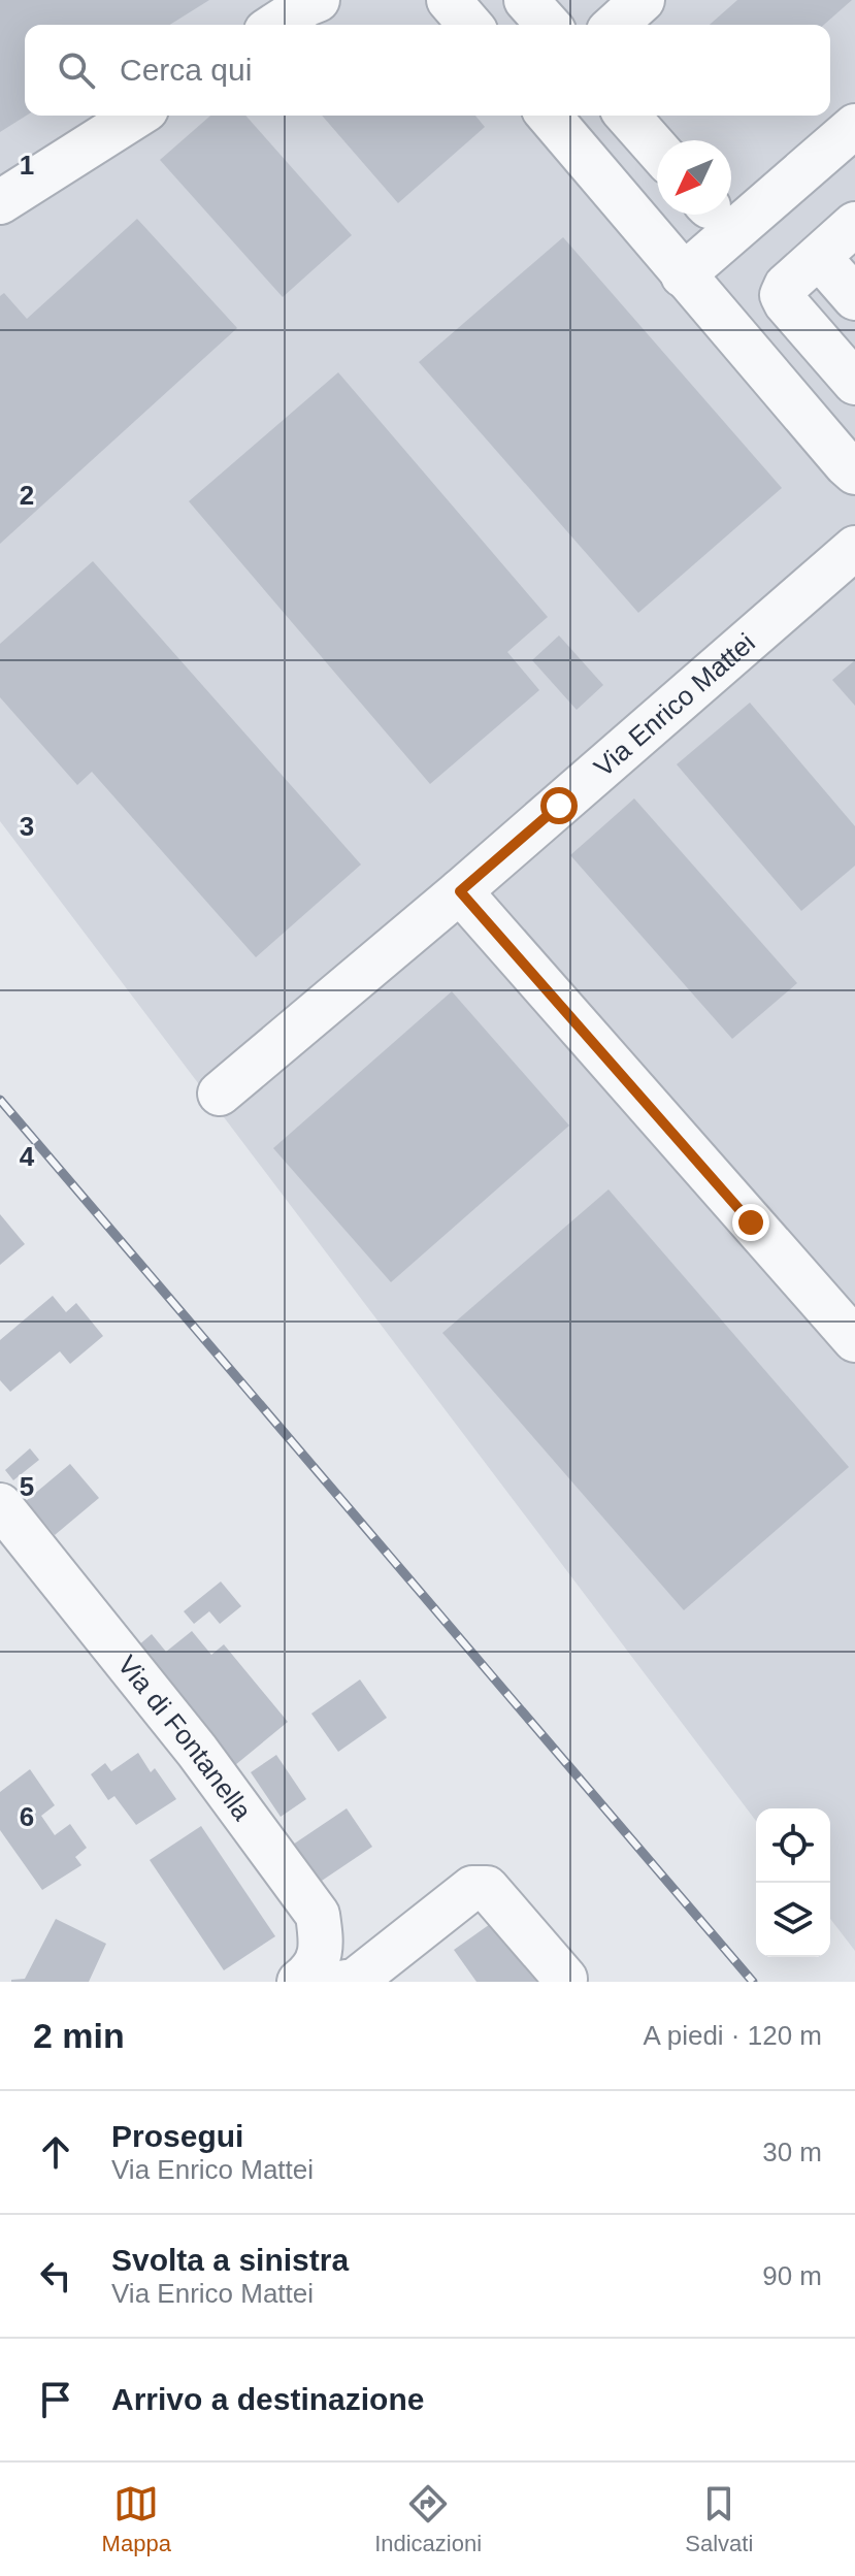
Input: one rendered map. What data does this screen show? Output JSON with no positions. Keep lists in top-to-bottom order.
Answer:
{
  "streets": {
    "street": ["Via Enrico Mattei", "Via di Fontanella"]
  },
  "north": "bottom left",
  "page": {
    "search": "Cerca qui",
    "heading": ["2 min", "A piedi · 120 m"],
    "list": [
      ["Prosegui", "Via Enrico Mattei", "30 m"],
      ["Svolta a sinistra", "Via Enrico Mattei", "90 m"],
      "Arrivo a destinazione"
    ],
    "nav": ["Mappa", "Indicazioni", "Salvati"]
  },
  "grid": {
    "rows": [
      "1",
      "2",
      "3",
      "4",
      "5",
      "6"
    ]
  }
}
